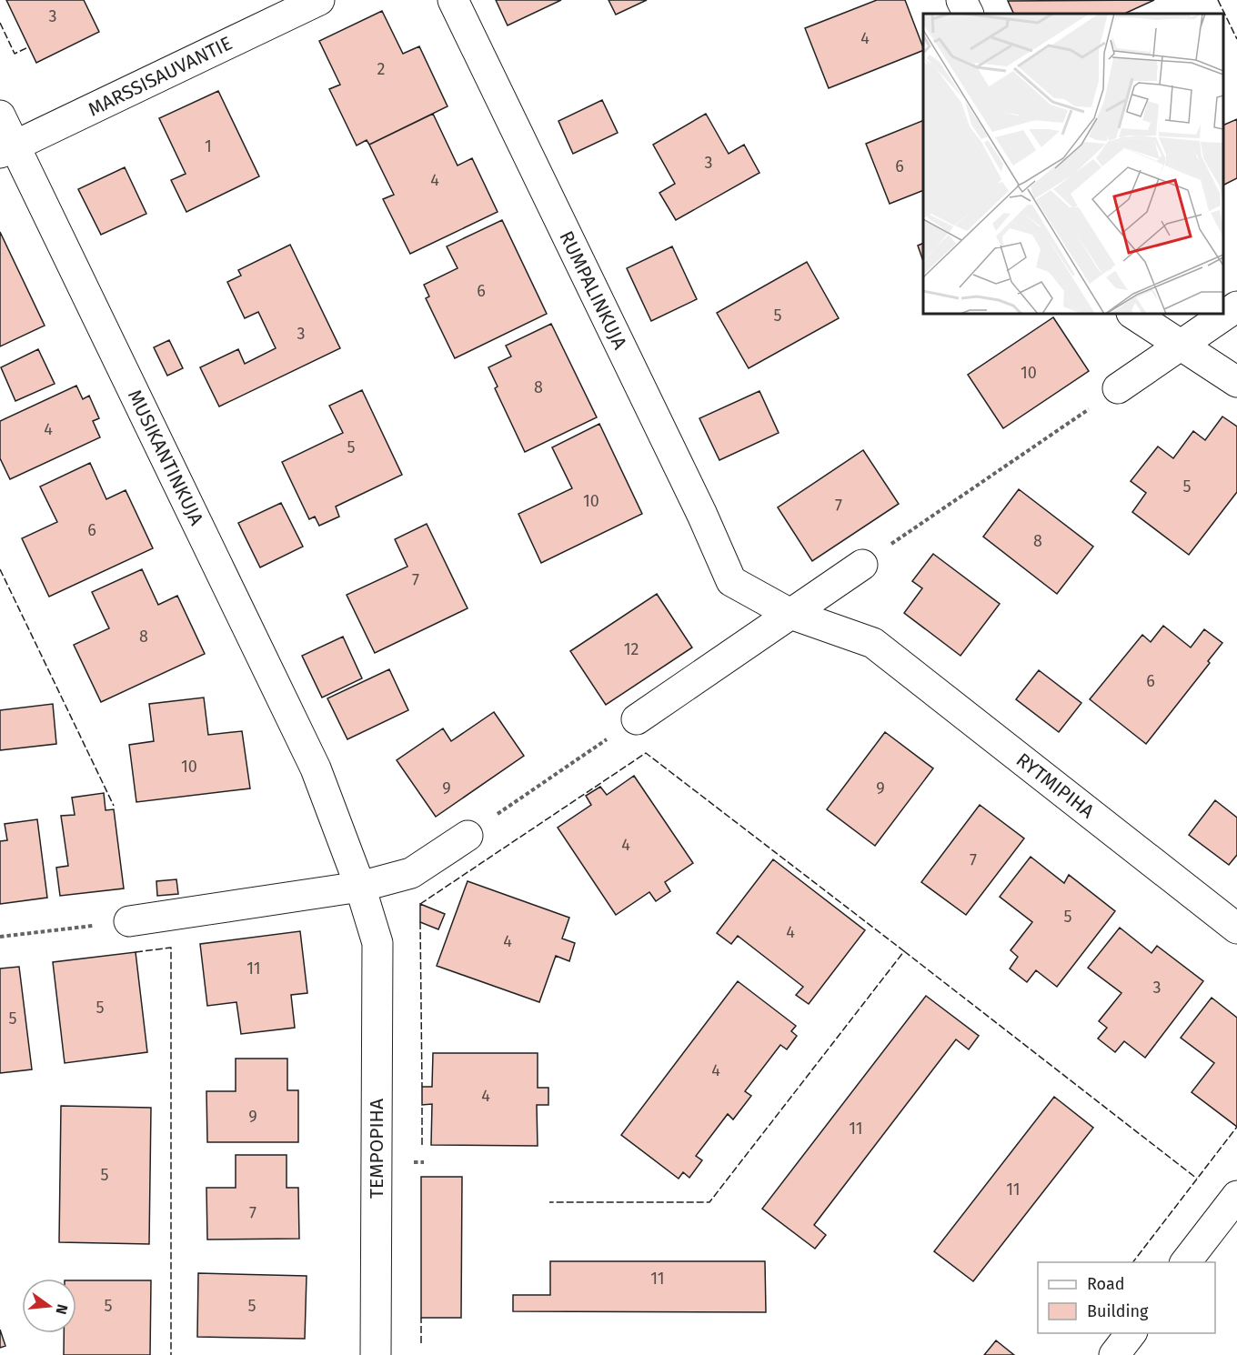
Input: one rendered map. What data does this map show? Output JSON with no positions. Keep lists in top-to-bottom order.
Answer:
{
  "streets": {
    "street": [
      "MARSSISAUVANTIE",
      "RUMPALINKUJA",
      "MUSIKANTINKUJA",
      "RYTMIPIHA",
      "TEMPOPIHA"
    ]
  },
  "crossings": [
    ["MARSSISAUVANTIE", "MUSIKANTINKUJA"],
    ["RUMPALINKUJA", "RYTMIPIHA"],
    ["MUSIKANTINKUJA", "TEMPOPIHA"]
  ],
  "house_numbers": [
    "3",
    "4",
    "2",
    "1",
    "3",
    "6",
    "4",
    "6",
    "5",
    "3",
    "10",
    "8",
    "4",
    "5",
    "5",
    "10",
    "7",
    "6",
    "8",
    "7",
    "8",
    "12",
    "6",
    "10",
    "9",
    "9",
    "4",
    "7",
    "5",
    "4",
    "4",
    "11",
    "3",
    "5",
    "5",
    "4",
    "4",
    "9",
    "11",
    "5",
    "11",
    "7",
    "11",
    "5",
    "5"
  ],
  "legend": ["Road", "Building"],
  "north": "right"
}
